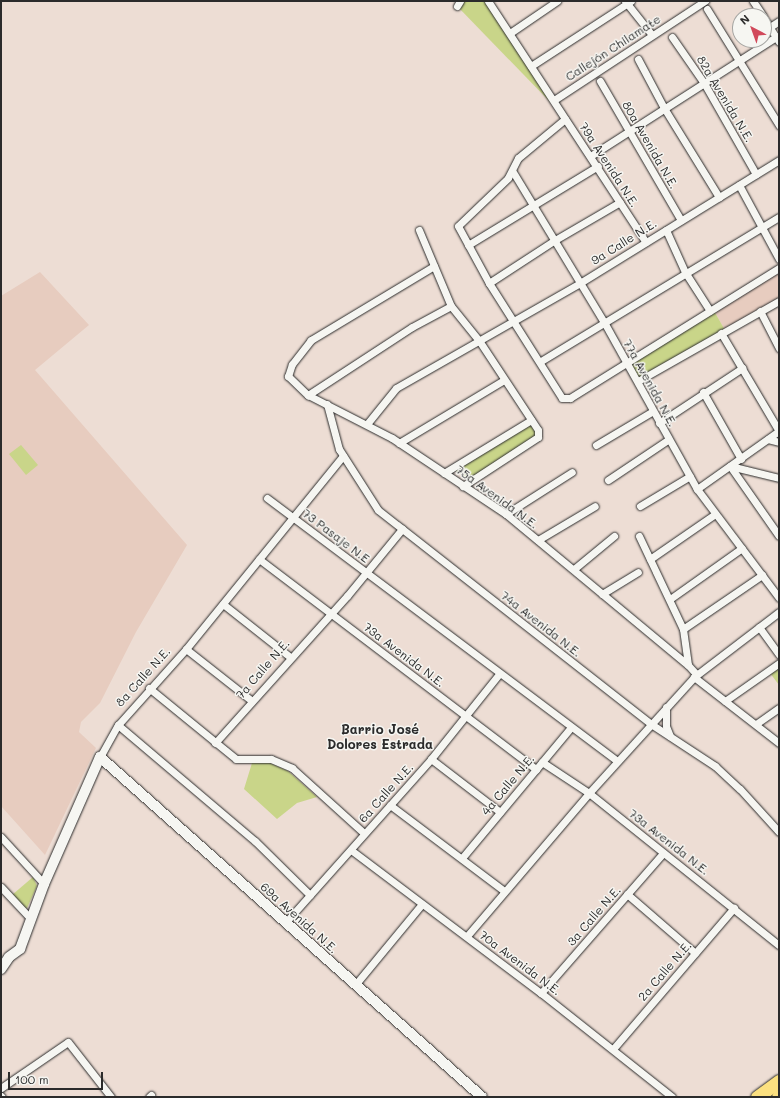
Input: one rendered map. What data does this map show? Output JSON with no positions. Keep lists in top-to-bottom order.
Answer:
{
  "streets": {
    "street": [
      "Callejón Chilamate",
      "82a Avenida N.E.",
      "80a Avenida N.E.",
      "79a Avenida N.E.",
      "9a Calle N.E.",
      "77a Avenida N.E.",
      "75a Avenida N.E.",
      "73 Pasaje N.E",
      "74a Avenida N.E.",
      "73a Avenida N.E.",
      "7a Calle N.E.",
      "8a Calle N.E.",
      "4a Calle N.E.",
      "6a Calle N.E.",
      "3a Calle N.E.",
      "69a Avenida N.E.",
      "70a Avenida N.E.",
      "2a Calle N.E."
    ]
  },
  "crossings": [
    ["Callejón Chilamate", "79a Avenida N.E."],
    ["82a Avenida N.E.", "9a Calle N.E."],
    ["80a Avenida N.E.", "9a Calle N.E."],
    ["79a Avenida N.E.", "9a Calle N.E."],
    ["9a Calle N.E.", "77a Avenida N.E."],
    ["9a Calle N.E.", "75a Avenida N.E."],
    ["75a Avenida N.E.", "74a Avenida N.E."],
    ["73 Pasaje N.E", "8a Calle N.E."],
    ["73 Pasaje N.E", "4a Calle N.E."],
    ["73 Pasaje N.E", "6a Calle N.E."],
    ["74a Avenida N.E.", "8a Calle N.E."],
    ["73a Avenida N.E.", "7a Calle N.E."],
    ["73a Avenida N.E.", "8a Calle N.E."],
    ["73a Avenida N.E.", "4a Calle N.E."],
    ["73a Avenida N.E.", "6a Calle N.E."],
    ["73a Avenida N.E.", "3a Calle N.E."],
    ["73a Avenida N.E.", "2a Calle N.E."],
    ["8a Calle N.E.", "69a Avenida N.E."],
    ["6a Calle N.E.", "69a Avenida N.E."],
    ["6a Calle N.E.", "70a Avenida N.E."],
    ["3a Calle N.E.", "70a Avenida N.E."],
    ["70a Avenida N.E.", "2a Calle N.E."]
  ],
  "districts": ["Barrio José Dolores Estrada"],
  "scale_bar": "100 m",
  "north": "top left"
}
